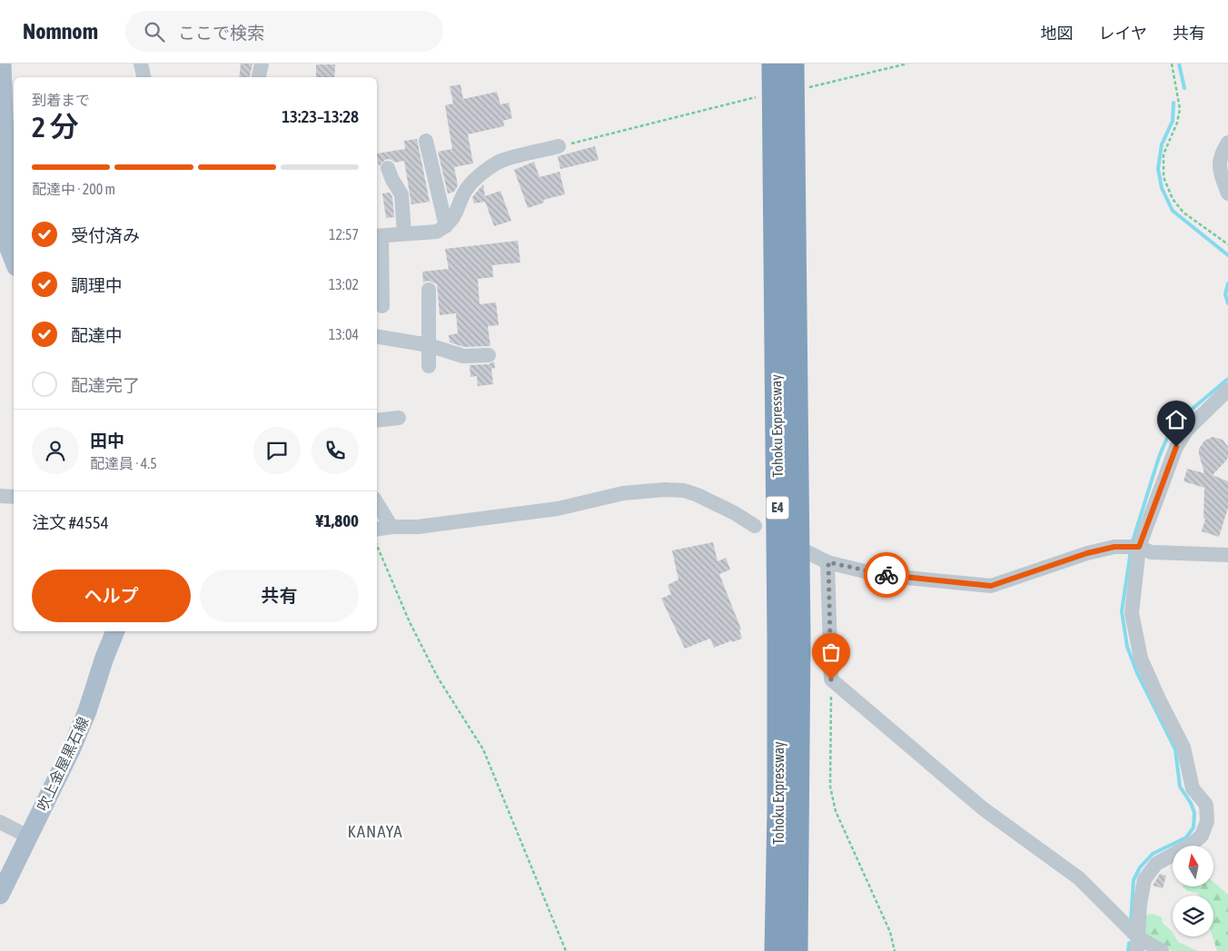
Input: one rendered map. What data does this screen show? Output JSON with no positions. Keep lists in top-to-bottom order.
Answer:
{
  "streets": {
    "highway": ["Tohoku Expressway", "E4"],
    "main road": ["吹上金屋黒石線"]
  },
  "districts": ["KANAYA"],
  "north": "top",
  "page": {
    "header": "Nomnom",
    "search": "ここで検索",
    "nav": ["地図", "レイヤ", "共有"],
    "heading": ["2 分", "到着まで", "13:23–13:28"],
    "panel": [
      "田中",
      "配達員 · 4.5",
      "注文 #4554",
      "¥1,800"
    ],
    "bar": "配達中 · 200 m",
    "list": [
      ["受付済み", "12:57"],
      ["調理中", "13:02"],
      ["配達中", "13:04"],
      "配達完了"
    ],
    "buttons": ["ヘルプ", "共有"]
  }
}
